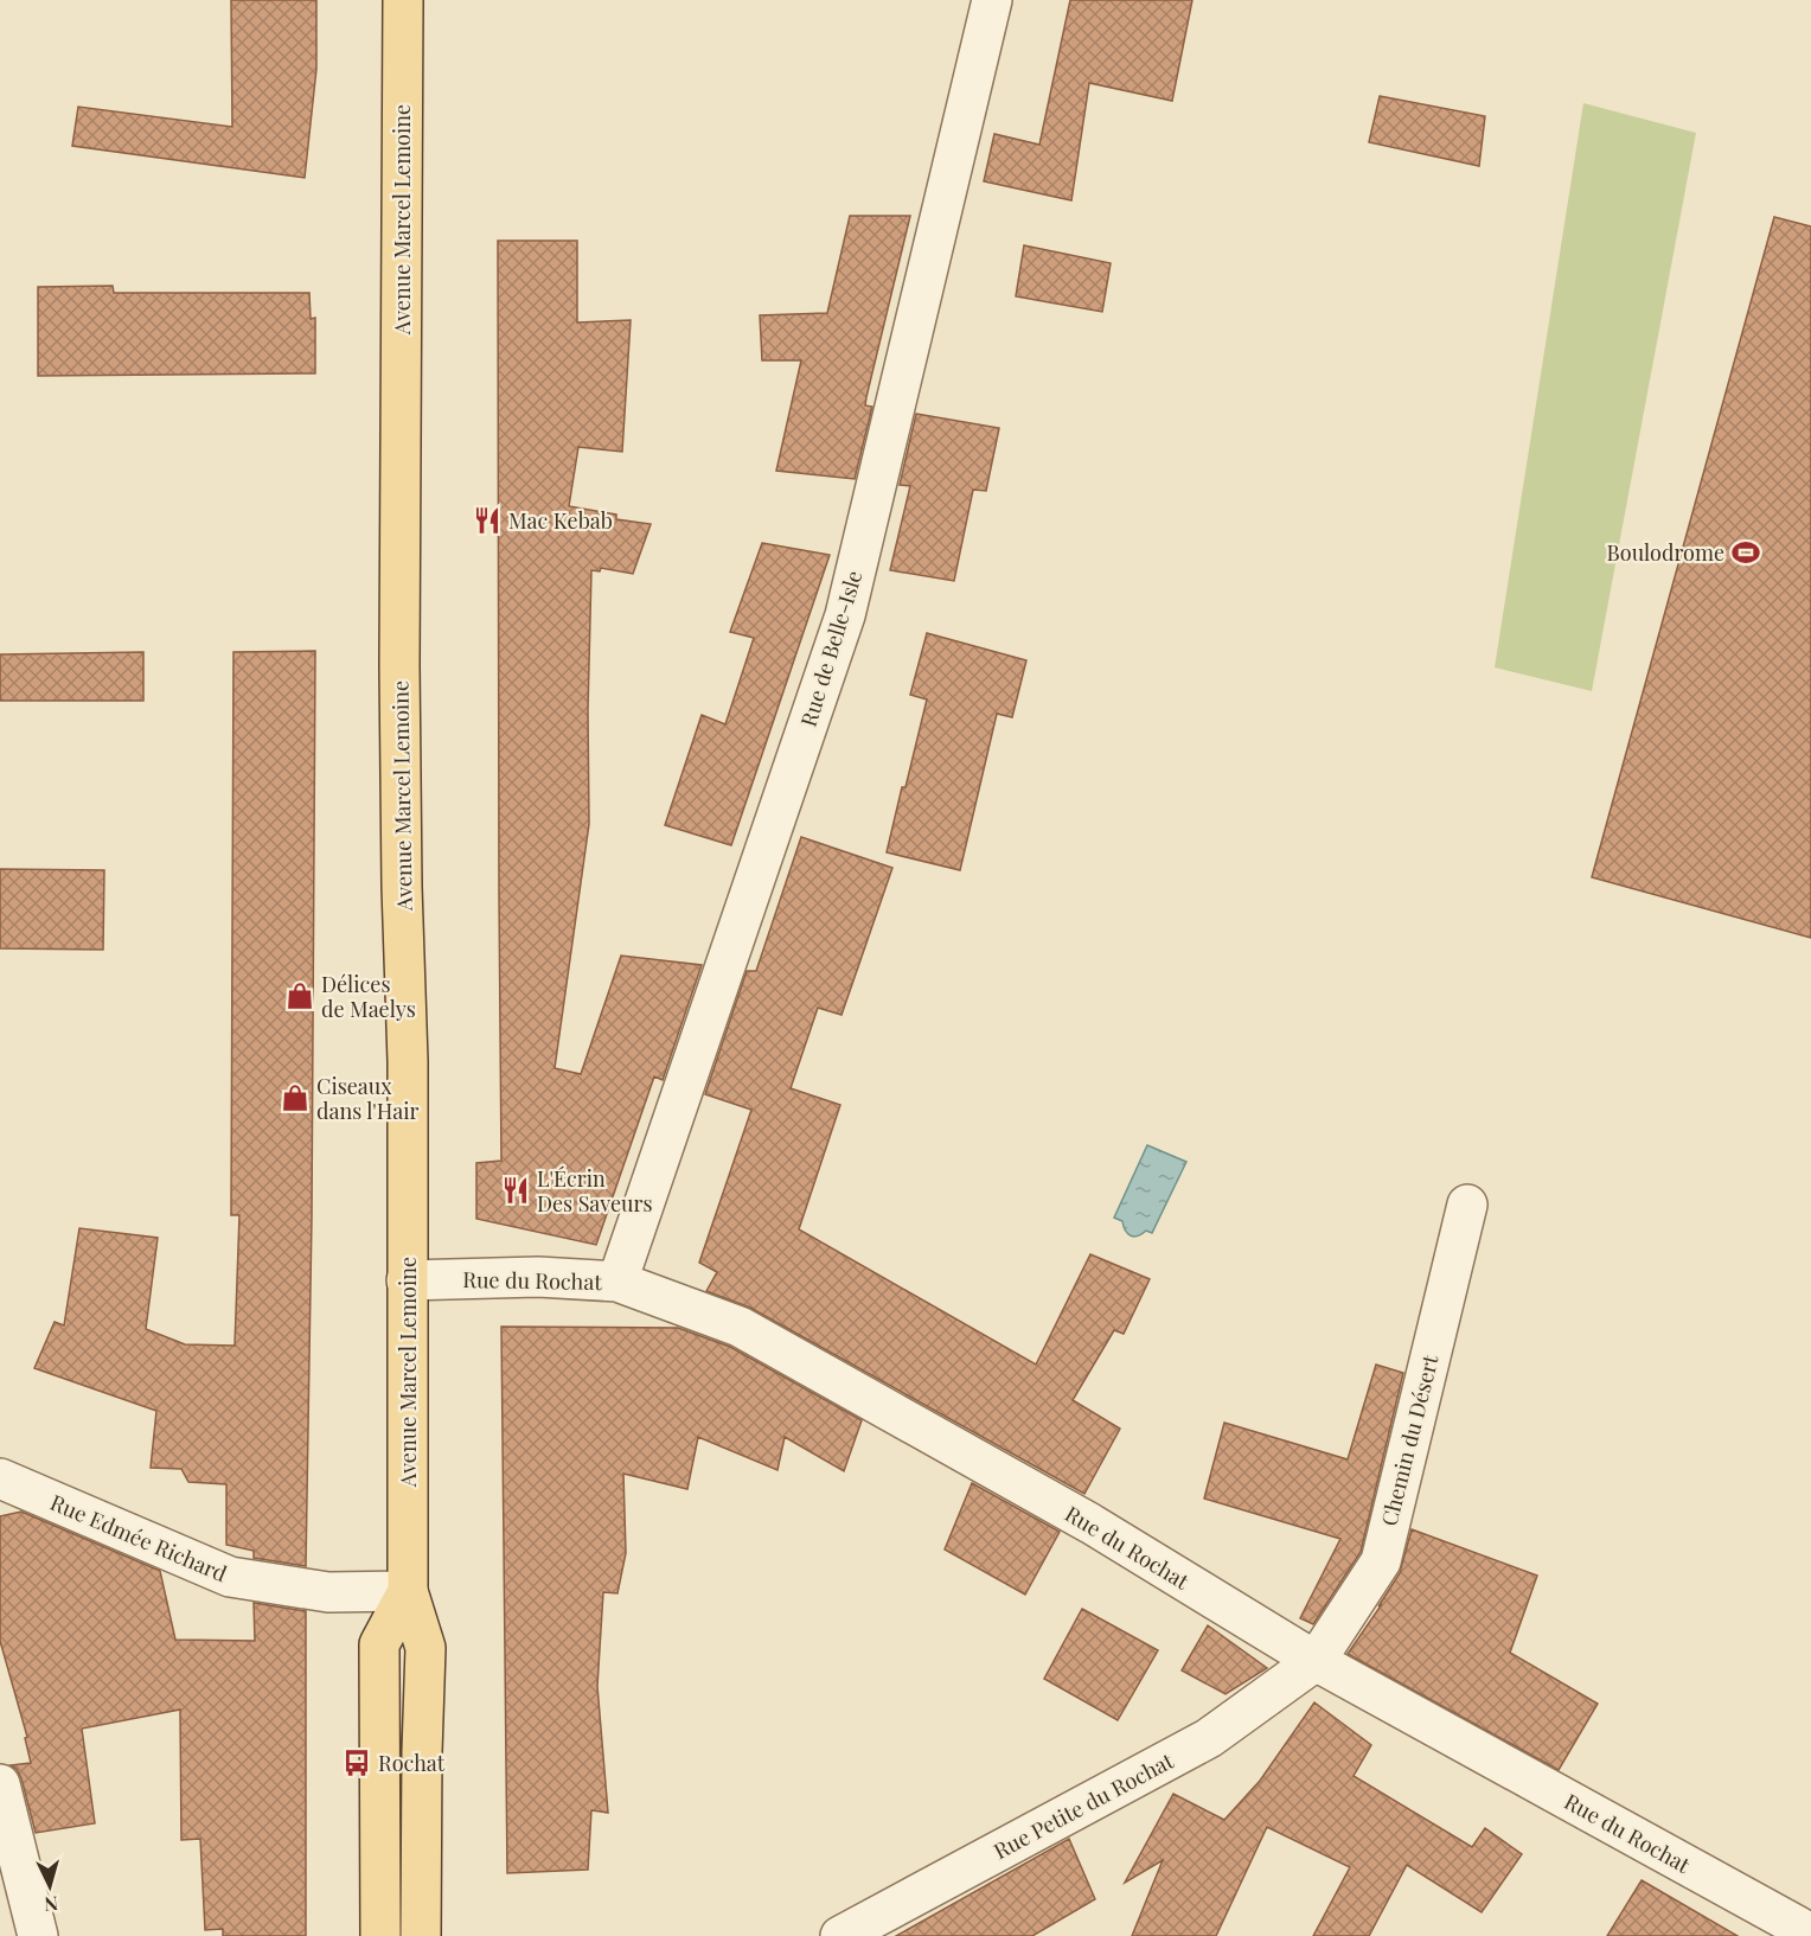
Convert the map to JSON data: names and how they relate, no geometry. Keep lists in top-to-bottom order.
{
  "streets": {
    "main road": ["Avenue Marcel Lemoine"],
    "street": [
      "Rue de Belle-Isle",
      "Rue du Rochat",
      "Chemin du Désert",
      "Rue Edmée Richard",
      "Rue Petite du Rochat"
    ]
  },
  "crossings": [
    ["Avenue Marcel Lemoine", "Rue du Rochat"],
    ["Avenue Marcel Lemoine", "Rue Edmée Richard"],
    ["Rue de Belle-Isle", "Rue du Rochat"],
    ["Rue du Rochat", "Chemin du Désert"],
    ["Rue du Rochat", "Rue Petite du Rochat"],
    ["Chemin du Désert", "Rue Petite du Rochat"]
  ],
  "places": {
    "restaurant": ["Mac Kebab", "L'Écrin Des Saveurs"],
    "sports": ["Boulodrome"],
    "shop": ["Délices de Maelys", "Ciseaux dans l'Hair"],
    "bus stop": ["Rochat"]
  },
  "north": "bottom"
}
